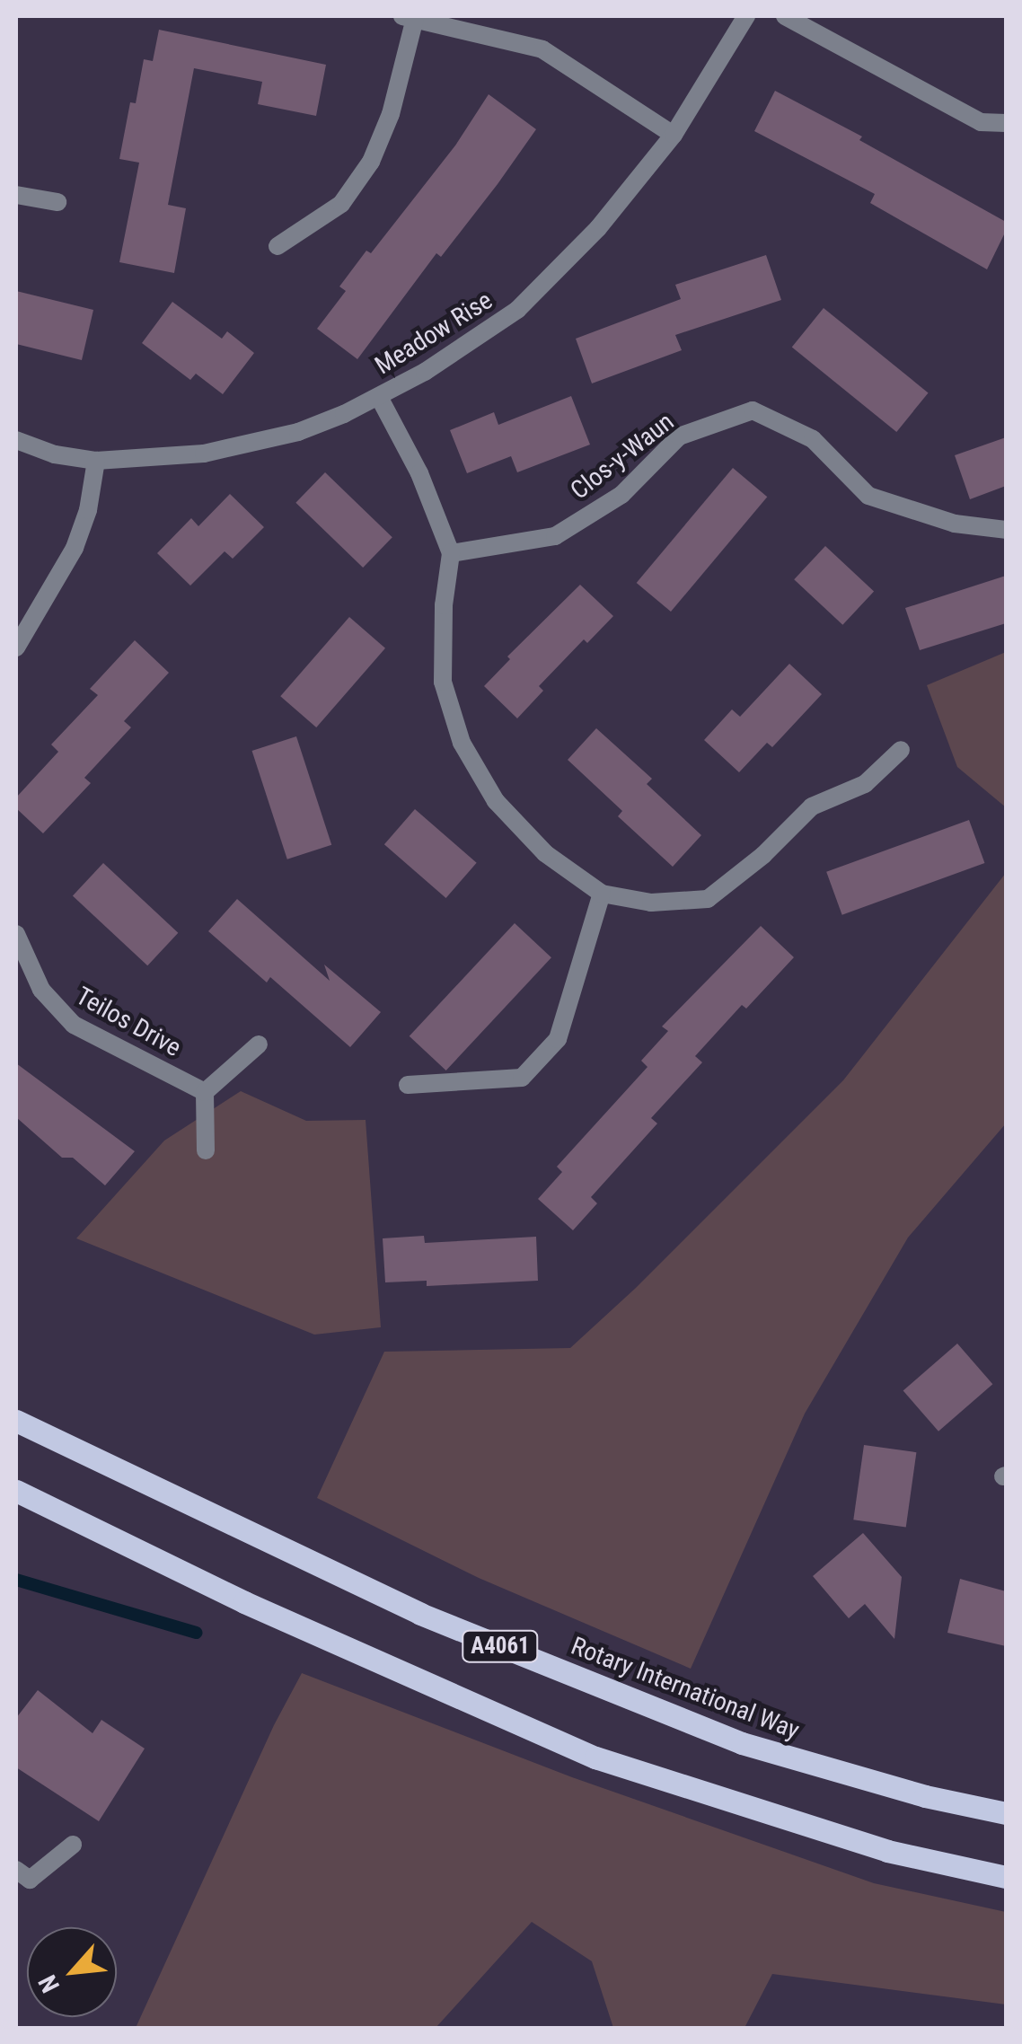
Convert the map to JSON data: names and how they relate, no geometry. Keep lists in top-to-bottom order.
{
  "streets": {
    "main road": ["A4061", "Rotary International Way"],
    "street": ["Meadow Rise", "Clos-y-Waun", "Teilos Drive"]
  },
  "north": "bottom left"
}
